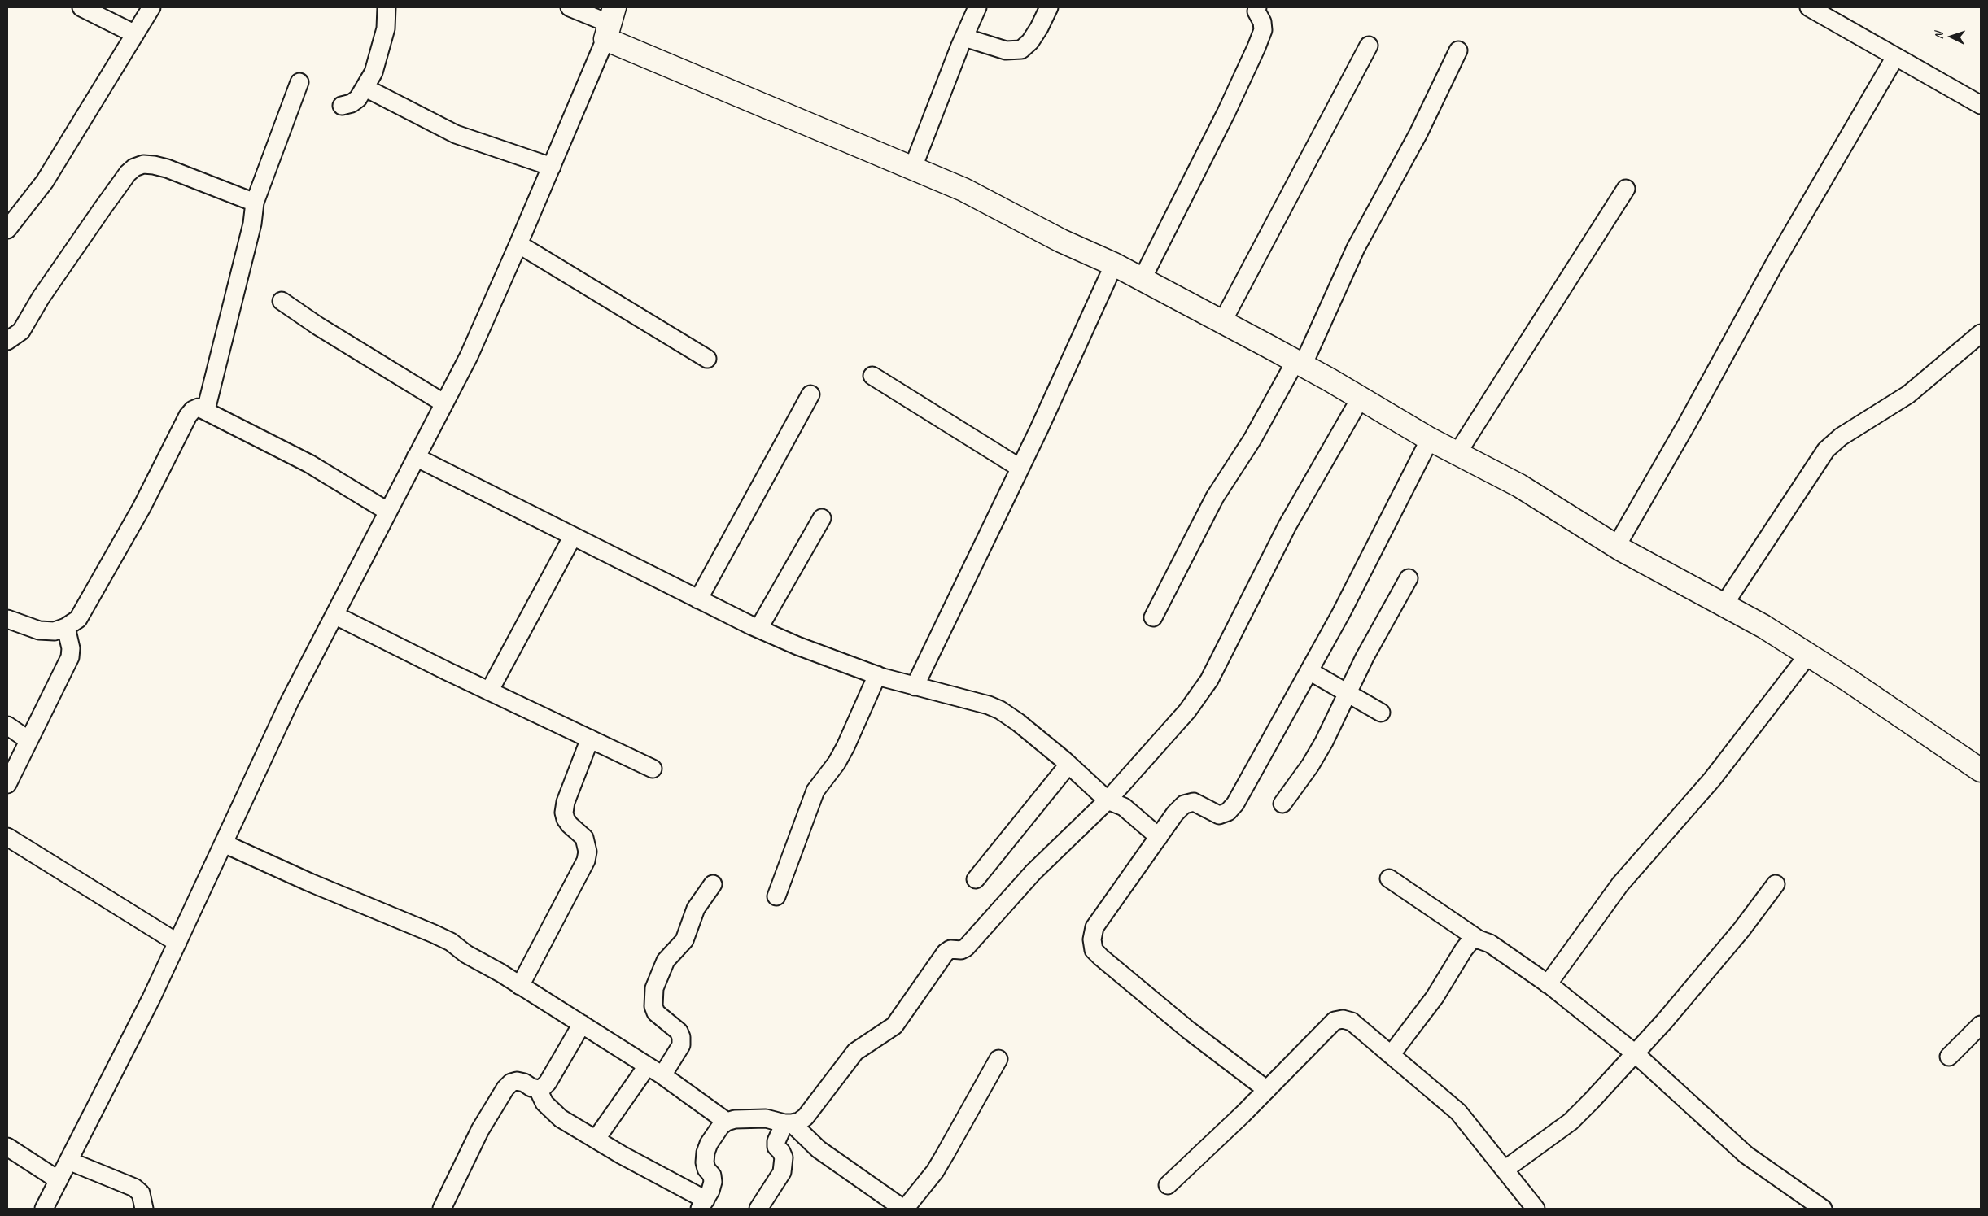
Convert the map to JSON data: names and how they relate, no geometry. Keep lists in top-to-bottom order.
{
  "north": "left"
}
